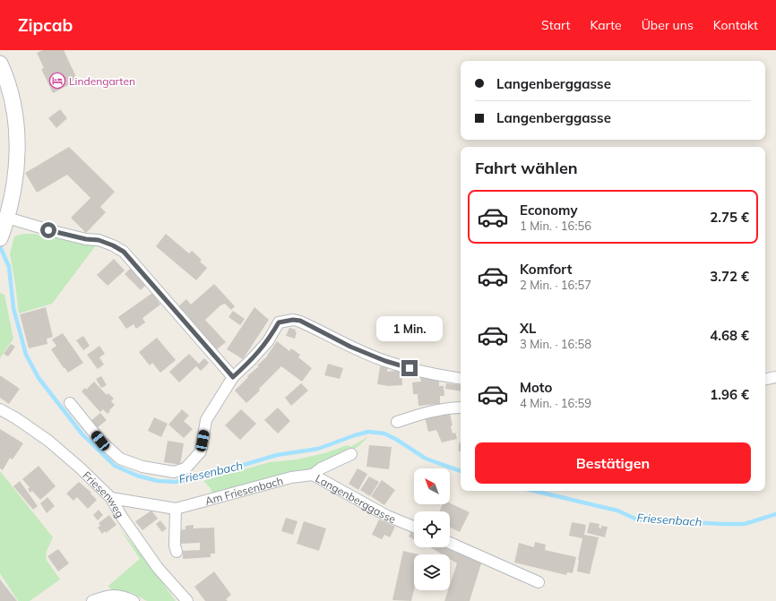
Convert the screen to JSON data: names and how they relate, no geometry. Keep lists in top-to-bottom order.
{
  "streets": {
    "street": ["Am Friesenbach", "Friesenweg", "Langenberggasse"]
  },
  "crossings": [
    ["Am Friesenbach", "Friesenweg"],
    ["Am Friesenbach", "Langenberggasse"]
  ],
  "water": ["Friesenbach"],
  "places": {
    "hotel": ["Lindengarten"]
  },
  "north": "top left",
  "page": {
    "header": "Zipcab",
    "nav": [
      "Start",
      "Karte",
      "Über uns",
      "Kontakt"
    ],
    "banner": ["Langenberggasse", "Langenberggasse"],
    "heading": "Fahrt wählen",
    "list": [
      {
        "name": "Economy",
        "note": "1 Min. · 16:56",
        "value": "2.75 €"
      },
      {
        "name": "Komfort",
        "note": "2 Min. · 16:57",
        "value": "3.72 €"
      },
      {
        "name": "XL",
        "note": "3 Min. · 16:58",
        "value": "4.68 €"
      },
      {
        "name": "Moto",
        "note": "4 Min. · 16:59",
        "value": "1.96 €"
      }
    ],
    "bubble": "1 Min.",
    "buttons": "Bestätigen"
  }
}
